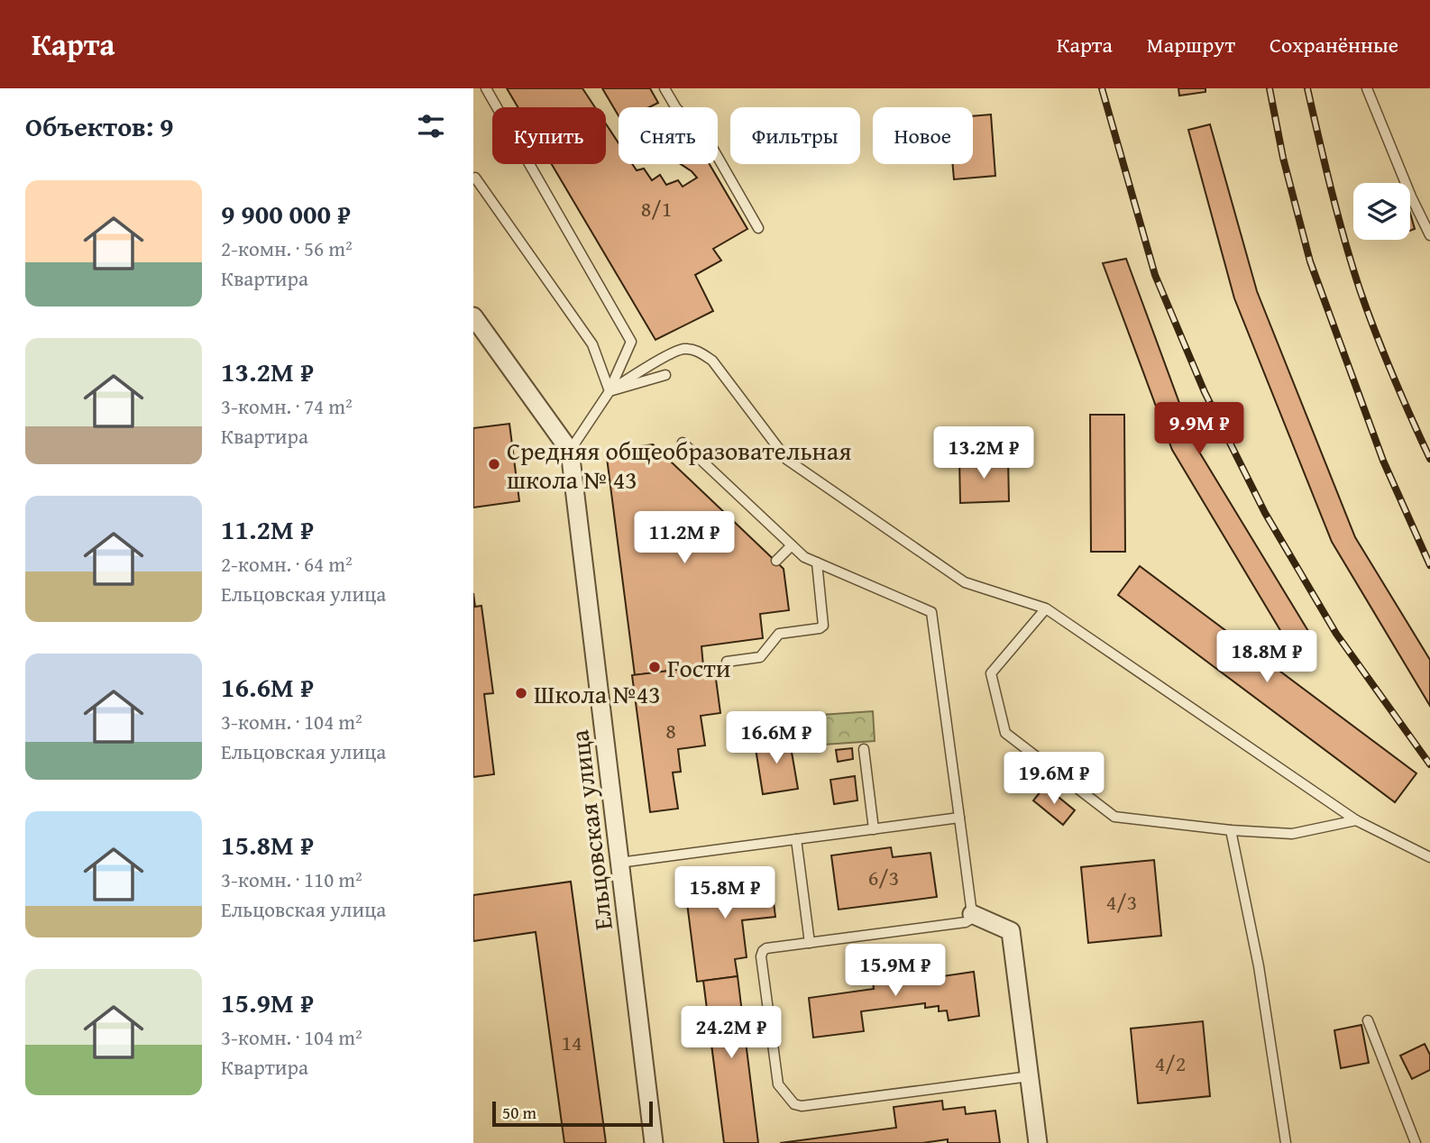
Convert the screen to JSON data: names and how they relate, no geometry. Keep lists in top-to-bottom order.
{
  "streets": {
    "street": ["Ельцовская улица"]
  },
  "places": ["Средняя общеобразовательная школа № 43", "Гости", "Школа №43"],
  "house_numbers": [
    "8/1",
    "8",
    "6/3",
    "4/3",
    "14",
    "4/2"
  ],
  "scale_bar": "50 m",
  "page": {
    "header": "Карта",
    "nav": ["Карта", "Маршрут", "Сохранённые"],
    "heading": "Объектов: 9",
    "chip": [
      "Купить",
      "Снять",
      "Фильтры",
      "Новое"
    ],
    "list": [
      {
        "name": "9 900 000 ₽",
        "note": "2-комн. · 56 m² · Квартира"
      },
      {
        "name": "13.2M ₽",
        "note": "3-комн. · 74 m² · Квартира"
      },
      {
        "name": "11.2M ₽",
        "note": "2-комн. · 64 m² · Ельцовская улица"
      },
      {
        "name": "16.6M ₽",
        "note": "3-комн. · 104 m² · Ельцовская улица"
      },
      {
        "name": "15.8M ₽",
        "note": "3-комн. · 110 m² · Ельцовская улица"
      },
      {
        "name": "15.9M ₽",
        "note": "3-комн. · 104 m² · Квартира"
      }
    ],
    "price": [
      "9.9M ₽",
      "13.2M ₽",
      "11.2M ₽",
      "18.8M ₽",
      "16.6M ₽",
      "19.6M ₽",
      "15.8M ₽",
      "15.9M ₽",
      "24.2M ₽"
    ],
    "scale": "50 m"
  }
}
